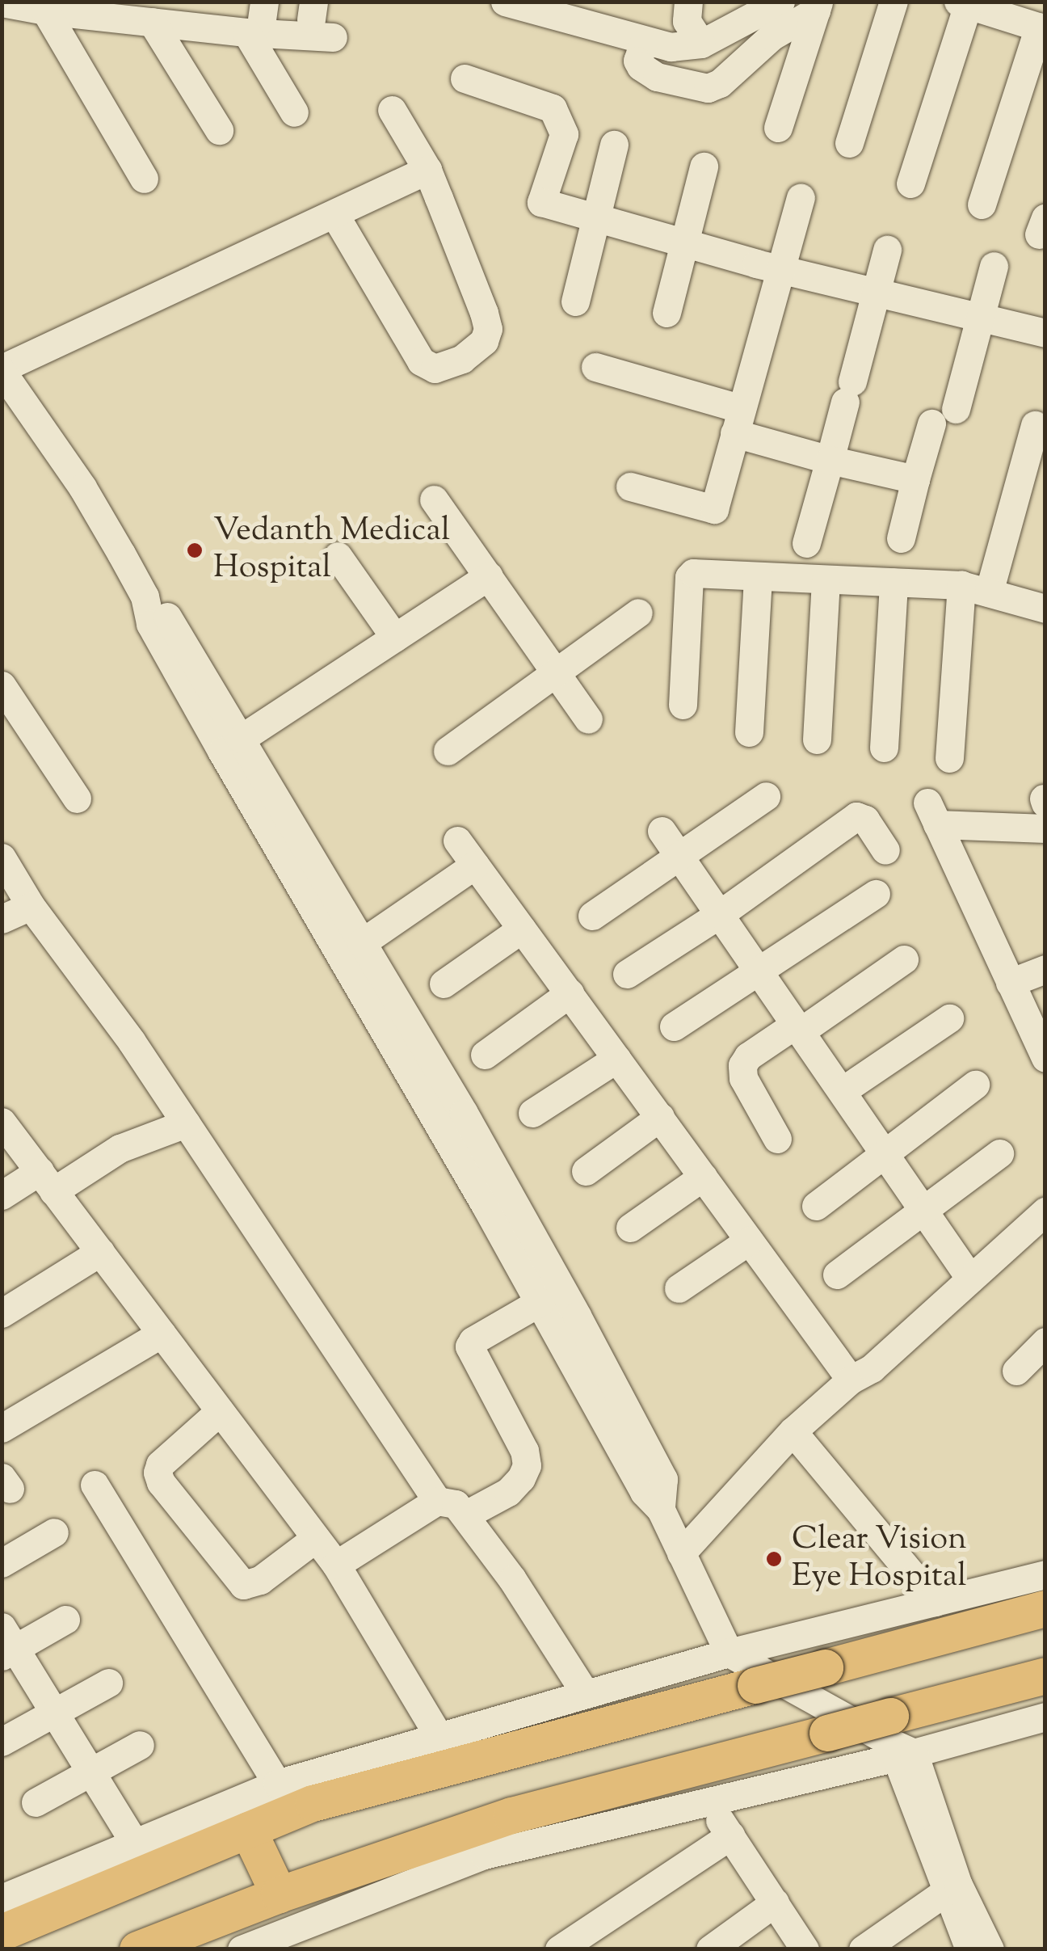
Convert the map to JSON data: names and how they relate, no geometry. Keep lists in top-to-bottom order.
{
  "places": ["Vedanth Medical Hospital", "Clear Vision Eye Hospital"]
}
